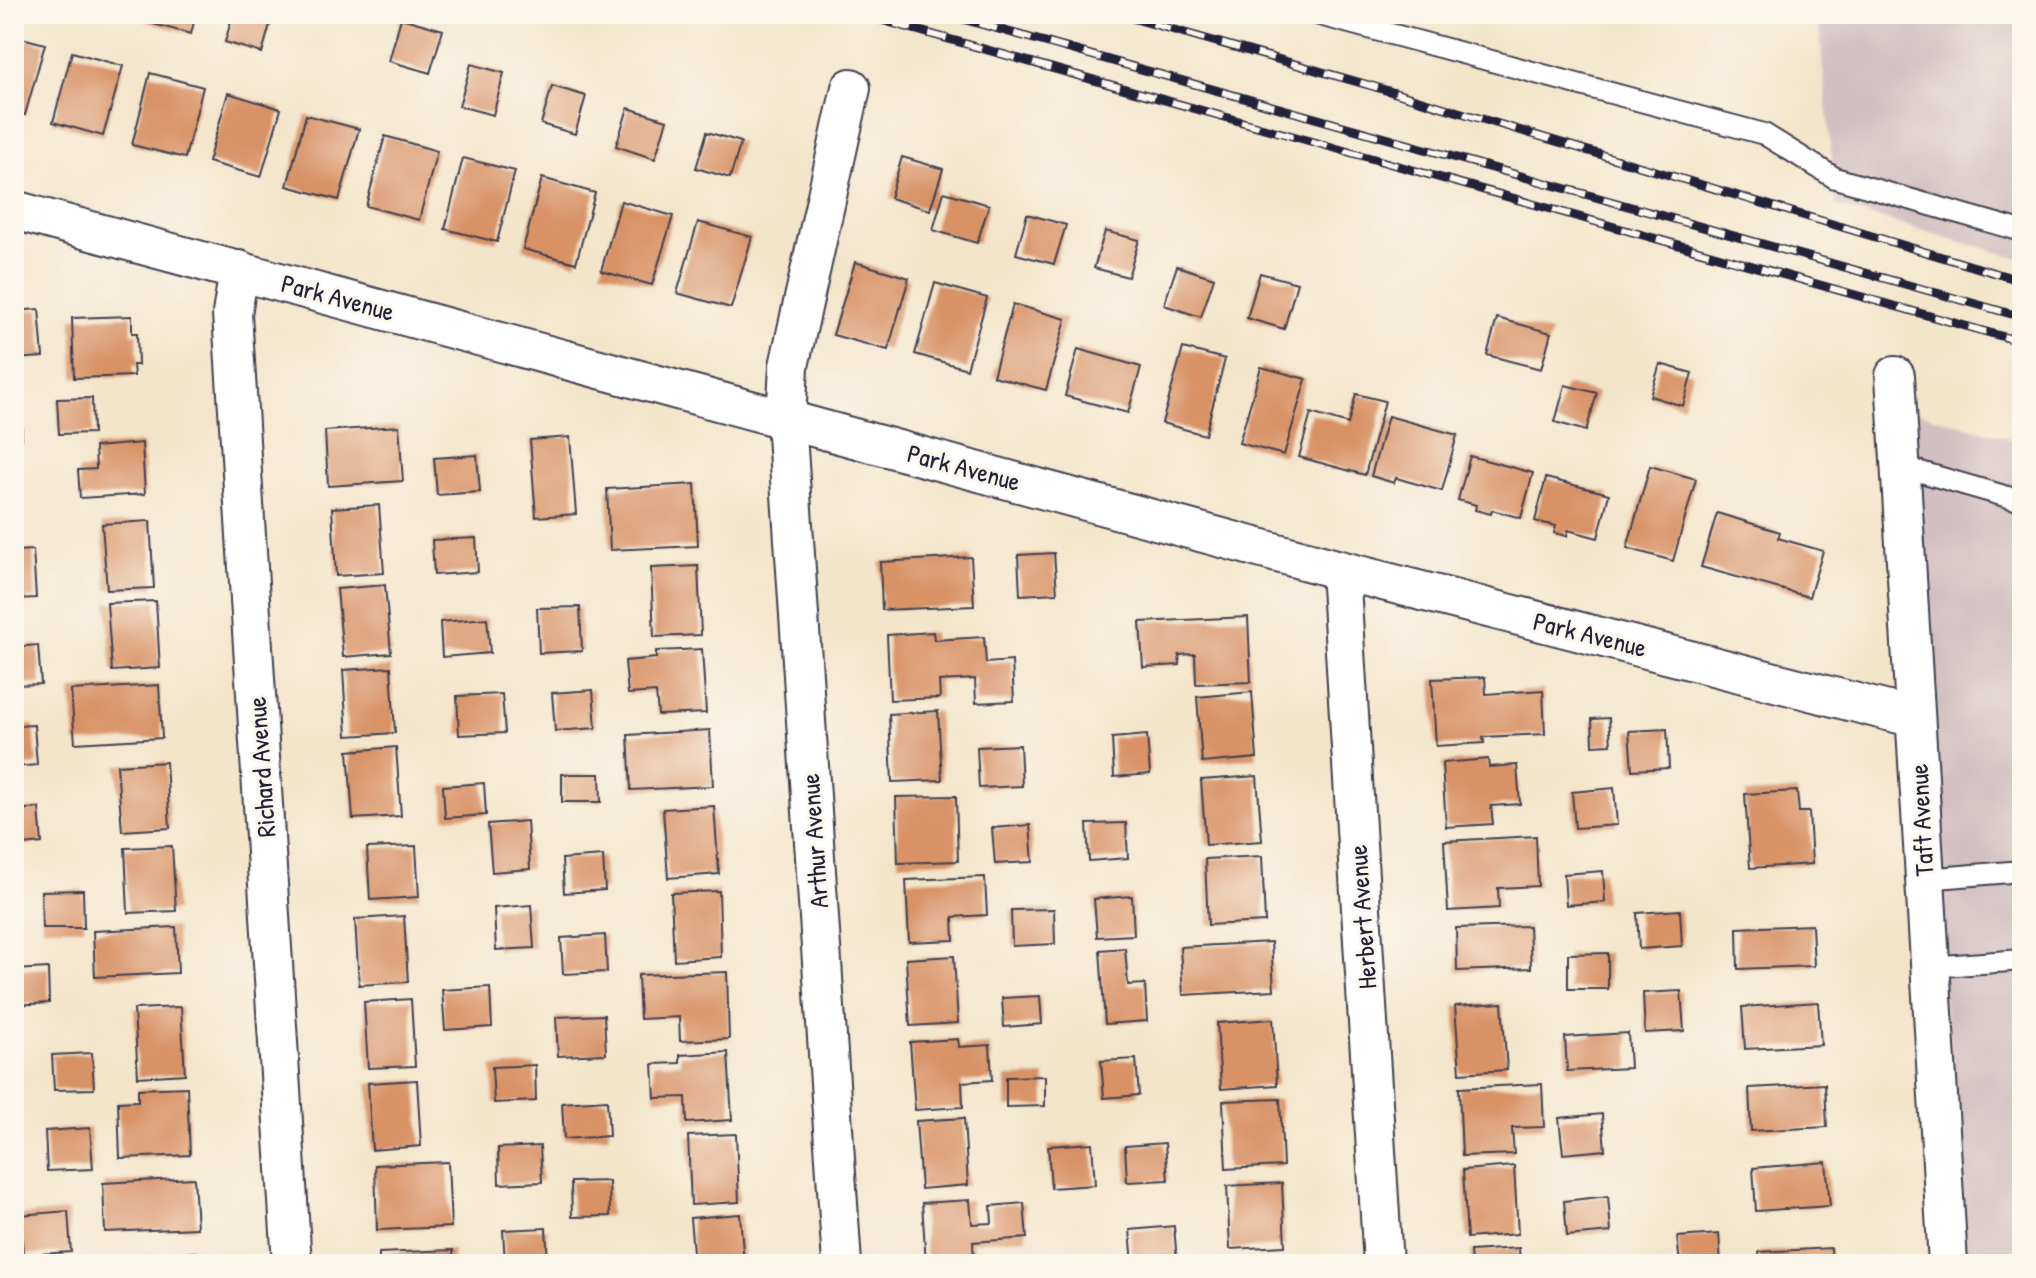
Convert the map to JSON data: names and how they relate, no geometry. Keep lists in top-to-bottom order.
{
  "streets": {
    "street": [
      "Park Avenue",
      "Richard Avenue",
      "Taft Avenue",
      "Arthur Avenue",
      "Herbert Avenue"
    ]
  },
  "crossings": [
    ["Park Avenue", "Richard Avenue"],
    ["Park Avenue", "Taft Avenue"],
    ["Park Avenue", "Arthur Avenue"],
    ["Park Avenue", "Herbert Avenue"]
  ]
}
